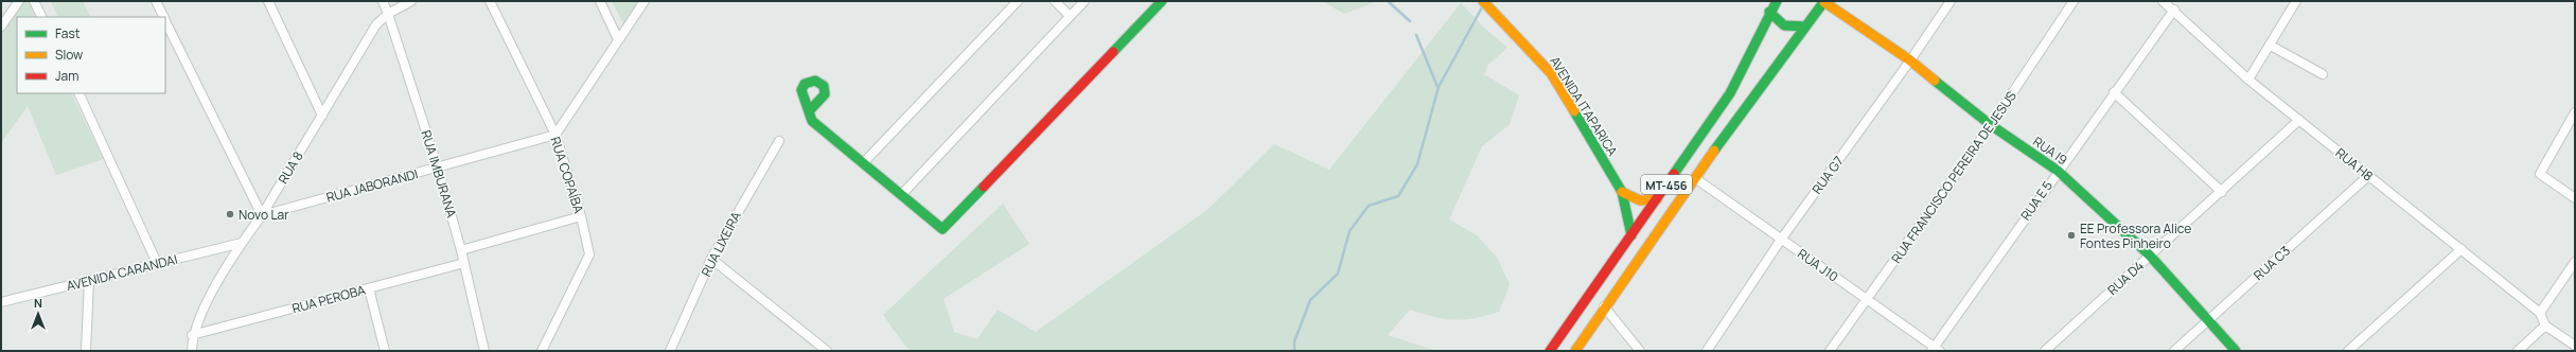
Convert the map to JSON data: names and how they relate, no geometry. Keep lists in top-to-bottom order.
{
  "streets": {
    "street": [
      "AVENIDA ITAPARICA",
      "RUA I9",
      "RUA H8",
      "RUA 8",
      "RUA IMBURANA",
      "RUA COPAÍBA",
      "RUA G7",
      "RUA FRANCISCO PEREIRA DE JESUS",
      "MT-456",
      "RUA JABORANDI",
      "RUA E 5",
      "RUA LIXEIRA",
      "RUA C3",
      "RUA J10",
      "AVENIDA CARANDAI",
      "RUA D4",
      "RUA PEROBA"
    ]
  },
  "crossings": [
    ["AVENIDA ITAPARICA", "MT-456"],
    ["RUA I9", "RUA G7"],
    ["RUA I9", "RUA FRANCISCO PEREIRA DE JESUS"],
    ["RUA I9", "MT-456"],
    ["RUA I9", "RUA E 5"],
    ["RUA I9", "RUA C3"],
    ["RUA I9", "RUA D4"],
    ["RUA H8", "RUA E 5"],
    ["RUA H8", "RUA C3"],
    ["RUA H8", "RUA D4"],
    ["RUA 8", "RUA IMBURANA"],
    ["RUA 8", "RUA JABORANDI"],
    ["RUA 8", "AVENIDA CARANDAI"],
    ["RUA 8", "RUA PEROBA"],
    ["RUA IMBURANA", "RUA JABORANDI"],
    ["RUA IMBURANA", "RUA PEROBA"],
    ["RUA COPAÍBA", "RUA JABORANDI"],
    ["RUA G7", "RUA J10"],
    ["RUA FRANCISCO PEREIRA DE JESUS", "RUA J10"],
    ["MT-456", "RUA J10"],
    ["RUA E 5", "RUA J10"]
  ],
  "places": ["Novo Lar", "EE Professora Alice Fontes Pinheiro"],
  "legend": ["Fast", "Slow", "Jam"],
  "north": "top"
}
